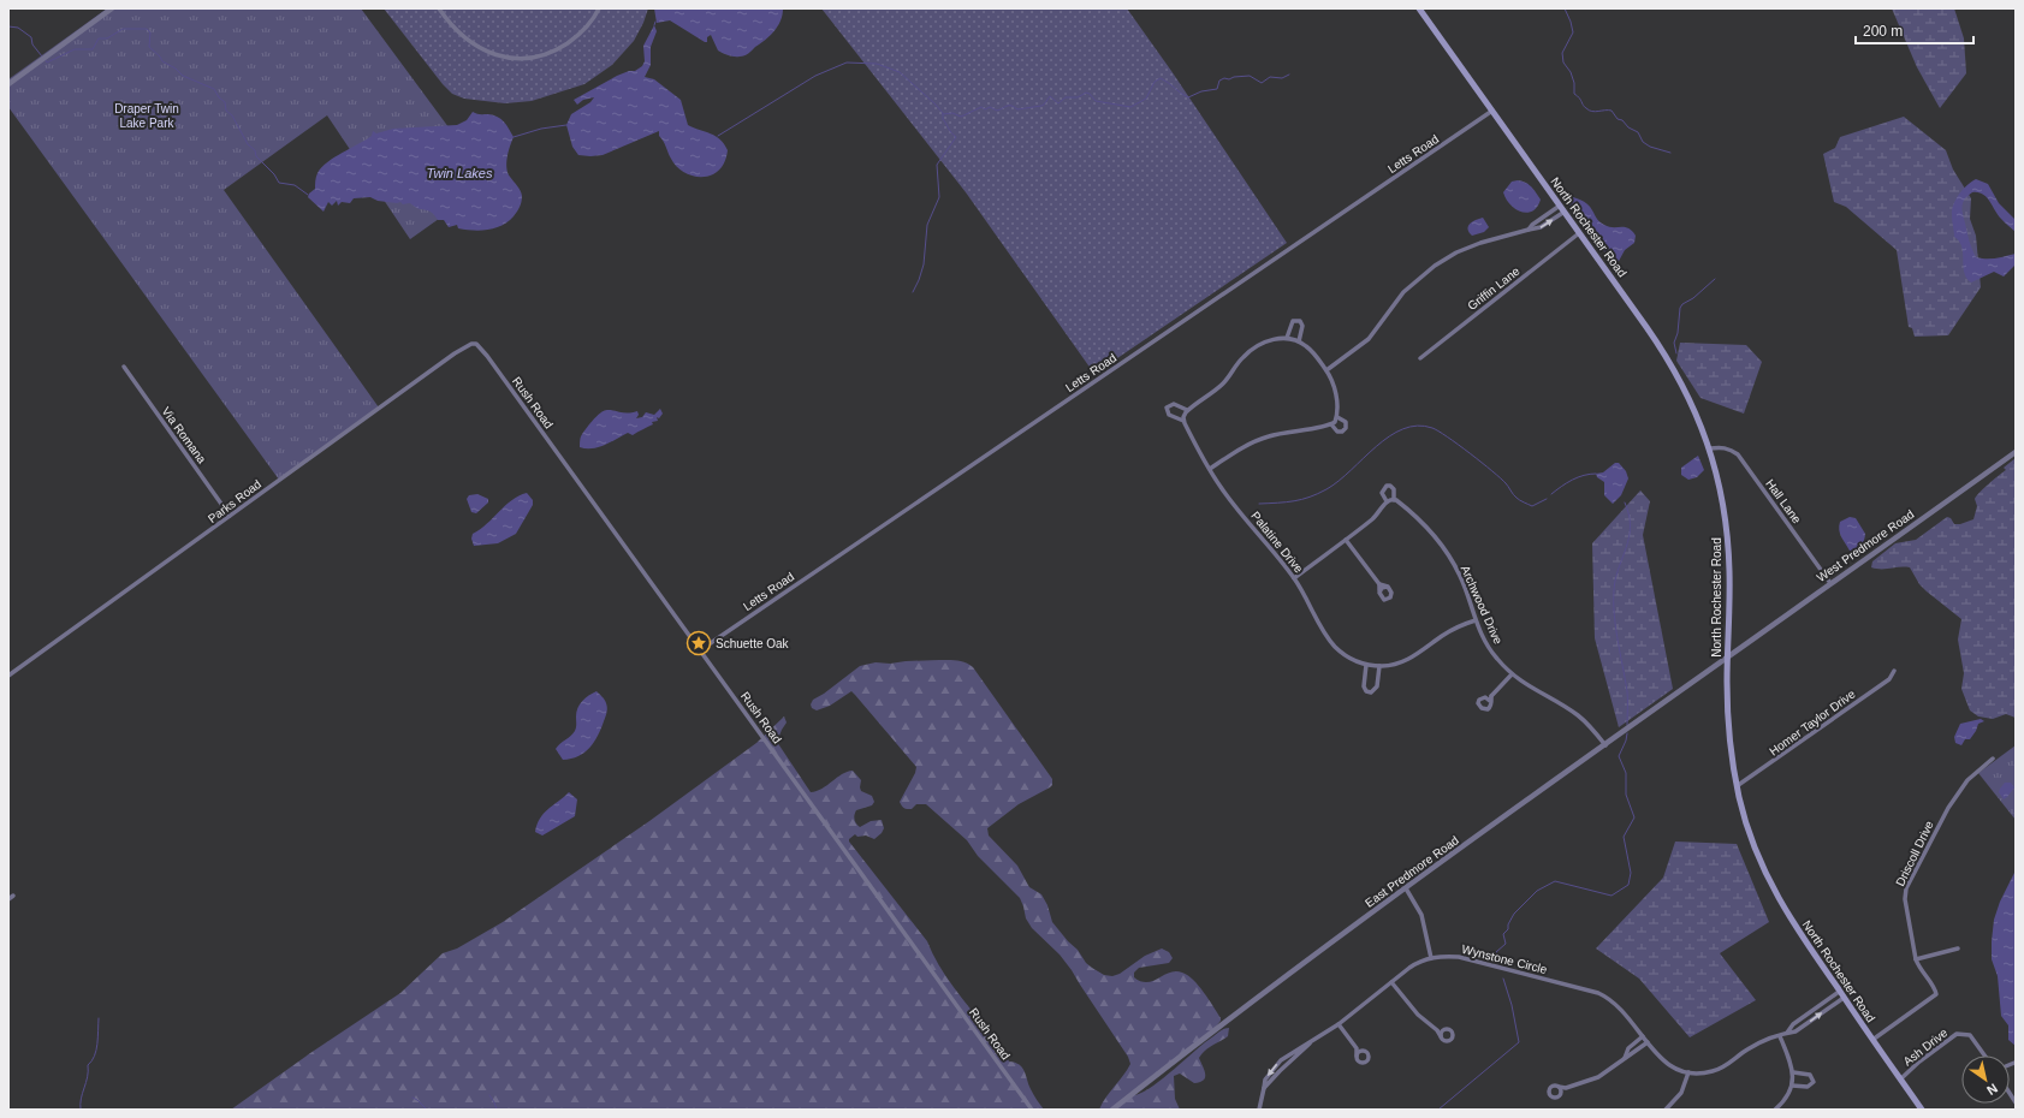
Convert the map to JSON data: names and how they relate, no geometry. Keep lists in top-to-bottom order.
{
  "streets": {
    "main road": ["North Rochester Road"],
    "street": [
      "Letts Road",
      "Griffin Lane",
      "Rush Road",
      "Via Romana",
      "Parks Road",
      "Hall Lane",
      "Palatine Drive",
      "West Predmore Road",
      "Archwood Drive",
      "Homer Taylor Drive",
      "Driscoll Drive",
      "East Predmore Road",
      "Wynstone Circle",
      "Ash Drive"
    ]
  },
  "crossings": [
    ["Letts Road", "North Rochester Road"],
    ["Letts Road", "Rush Road"],
    ["North Rochester Road", "Griffin Lane"],
    ["North Rochester Road", "Hall Lane"],
    ["North Rochester Road", "West Predmore Road"],
    ["North Rochester Road", "Homer Taylor Drive"],
    ["North Rochester Road", "Driscoll Drive"],
    ["North Rochester Road", "East Predmore Road"],
    ["North Rochester Road", "Wynstone Circle"],
    ["North Rochester Road", "Ash Drive"],
    ["Rush Road", "Parks Road"],
    ["Via Romana", "Parks Road"],
    ["Hall Lane", "West Predmore Road"],
    ["Palatine Drive", "Archwood Drive"],
    ["West Predmore Road", "East Predmore Road"],
    ["Archwood Drive", "East Predmore Road"]
  ],
  "water": ["Twin Lakes"],
  "parks": ["Draper Twin Lake Park"],
  "places": {
    "place": ["Schuette Oak"]
  },
  "scale_bar": "200 m",
  "north": "bottom right"
}
